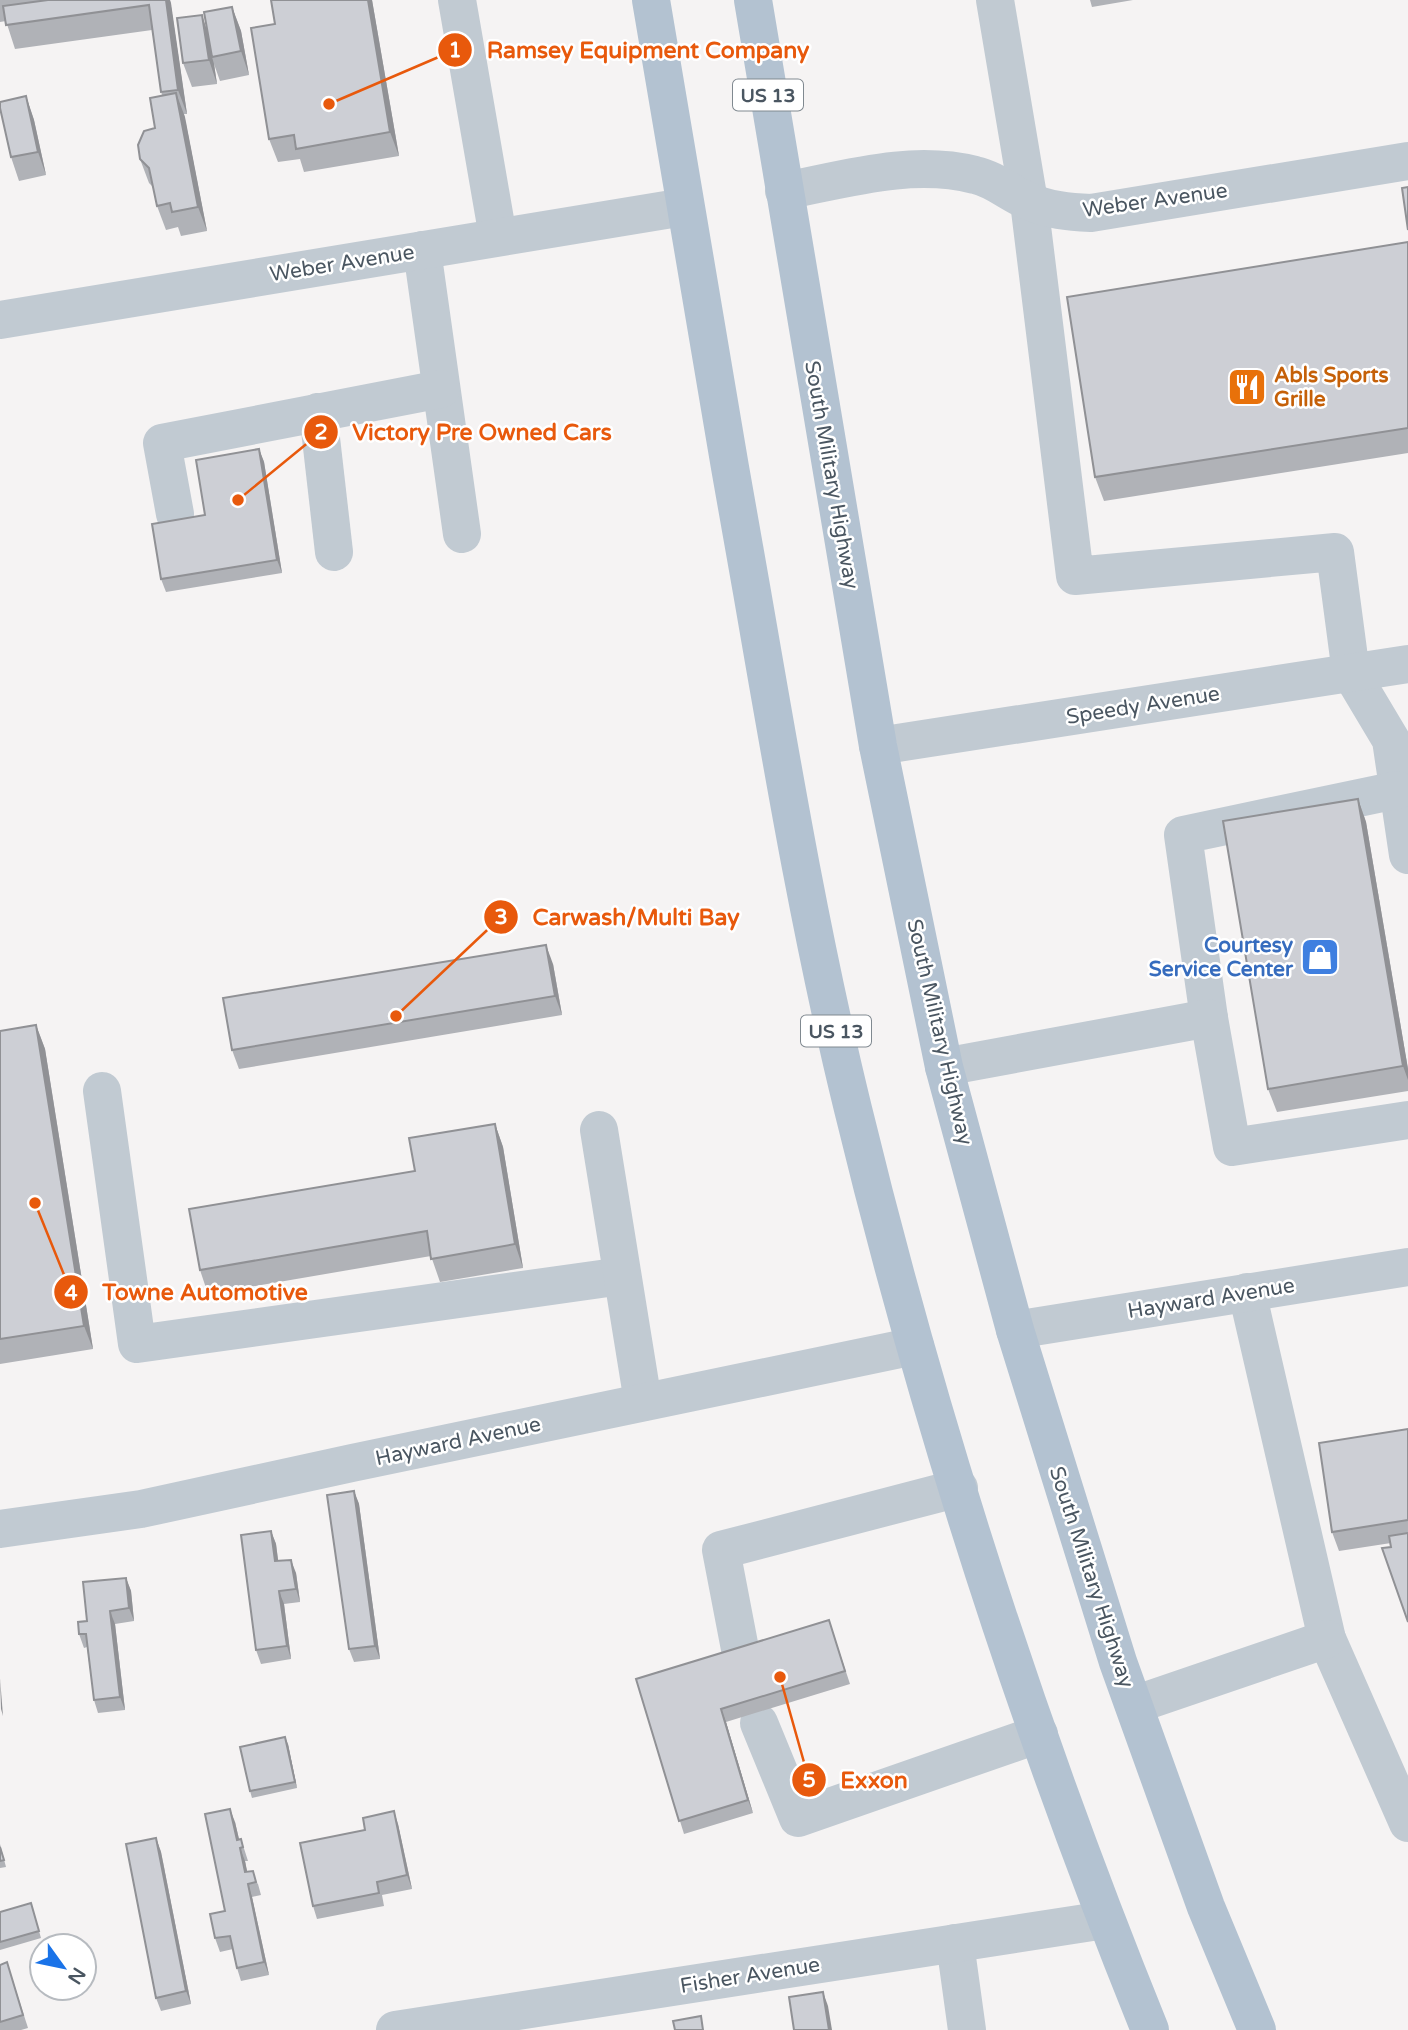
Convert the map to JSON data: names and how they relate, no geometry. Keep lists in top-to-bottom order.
{
  "streets": {
    "main road": ["US 13", "South Military Highway"],
    "street": [
      "Weber Avenue",
      "Speedy Avenue",
      "Hayward Avenue",
      "Fisher Avenue"
    ]
  },
  "crossings": [
    ["US 13", "Weber Avenue"],
    ["US 13", "Hayward Avenue"],
    ["US 13", "Fisher Avenue"],
    ["Weber Avenue", "South Military Highway"],
    ["South Military Highway", "Speedy Avenue"],
    ["South Military Highway", "Hayward Avenue"]
  ],
  "places": {
    "other": [
      "Ramsey Equipment Company",
      "Victory Pre Owned Cars",
      "Carwash/Multi Bay",
      "Towne Automotive",
      "Exxon"
    ],
    "restaurant": ["Abls Sports Grille"],
    "shop": ["Courtesy Service Center"]
  },
  "north": "bottom right"
}
